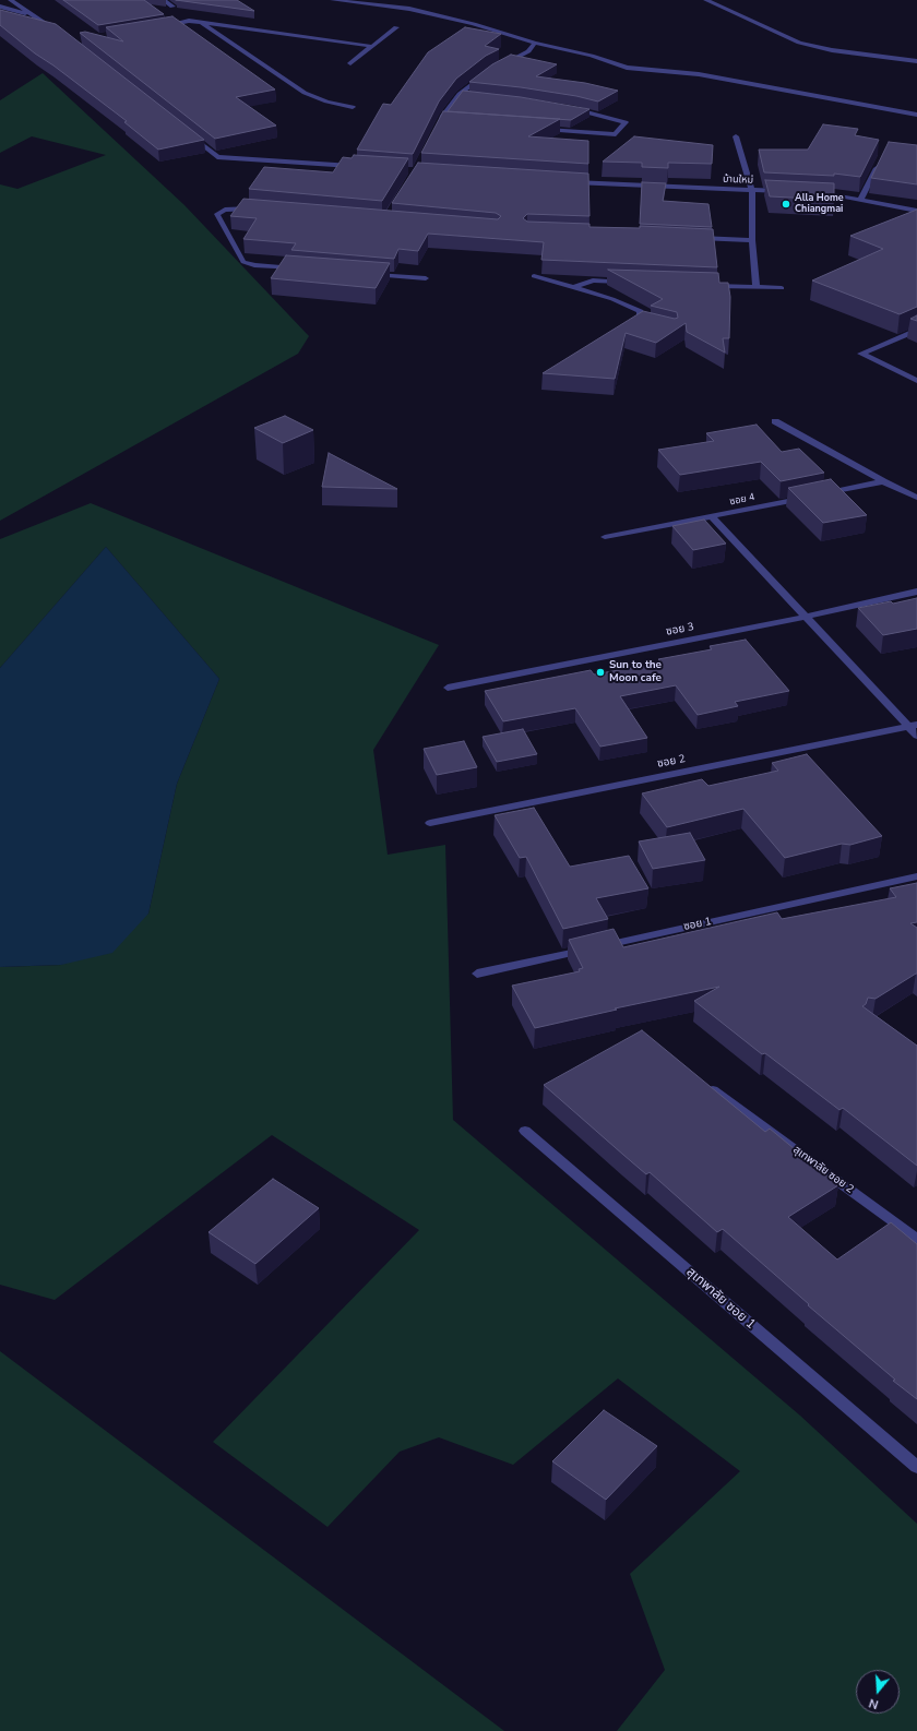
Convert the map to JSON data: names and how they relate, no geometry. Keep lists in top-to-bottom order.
{
  "streets": {
    "street": [
      "บ้านใหม่",
      "ซอย 4",
      "ซอย 3",
      "ซอย 2",
      "ซอย 1",
      "สุเทพาลัย ซอย 2",
      "สุเทพาลัย ซอย 1"
    ]
  },
  "places": ["Alla Home Chiangmai", "Sun to the Moon cafe"],
  "north": "bottom"
}
